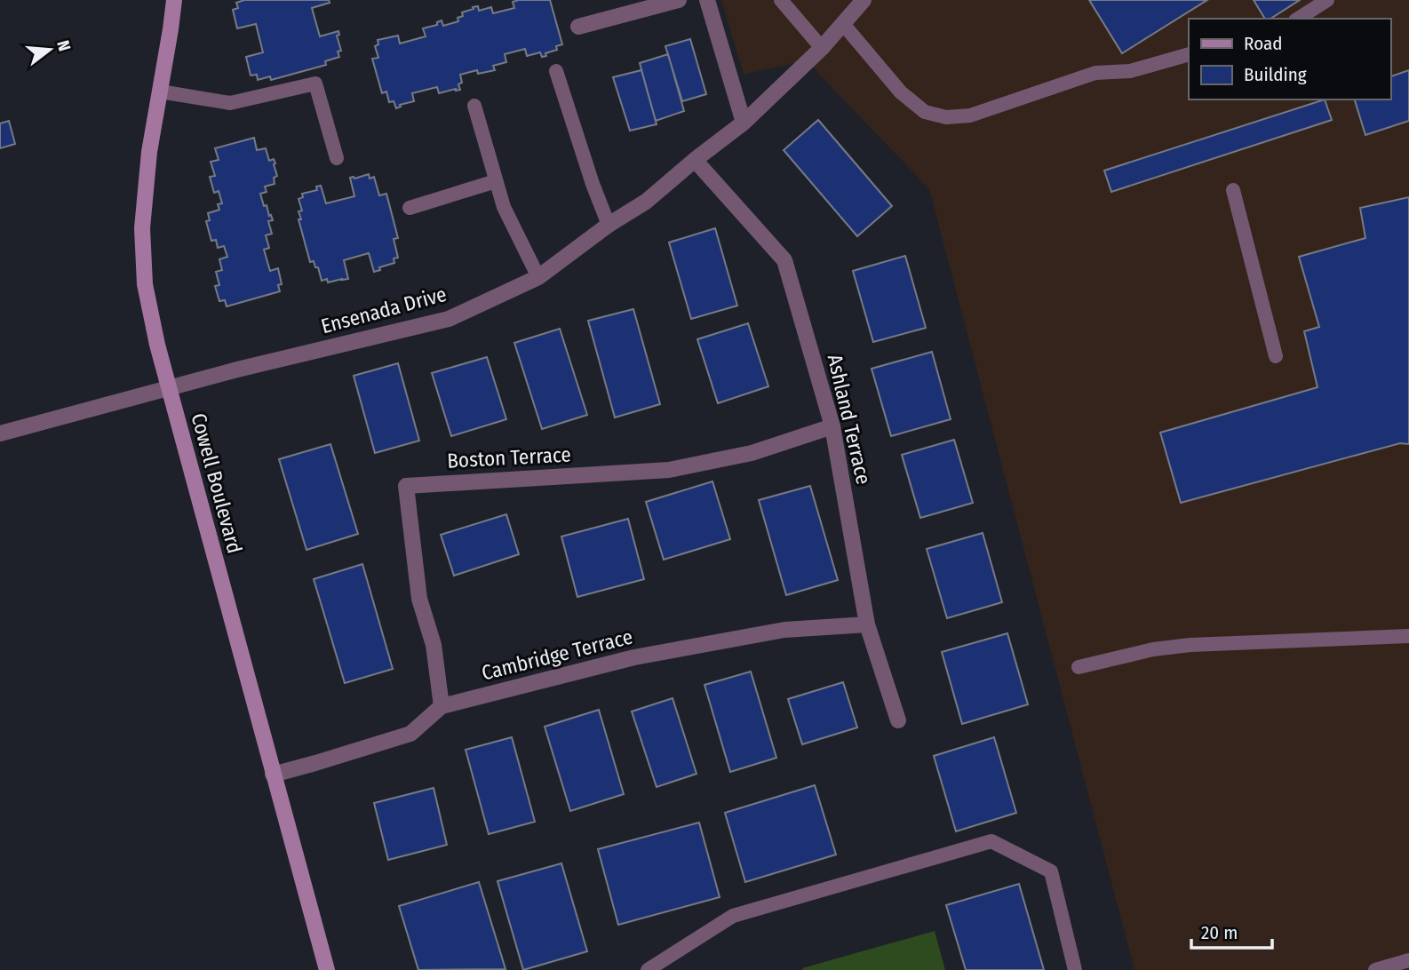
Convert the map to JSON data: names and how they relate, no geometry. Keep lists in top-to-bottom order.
{
  "streets": {
    "main road": ["Cowell Boulevard"],
    "street": [
      "Ensenada Drive",
      "Ashland Terrace",
      "Boston Terrace",
      "Cambridge Terrace"
    ]
  },
  "crossings": [
    ["Ensenada Drive", "Ashland Terrace"],
    ["Ensenada Drive", "Cowell Boulevard"],
    ["Ashland Terrace", "Boston Terrace"],
    ["Ashland Terrace", "Cambridge Terrace"],
    ["Boston Terrace", "Cambridge Terrace"],
    ["Cowell Boulevard", "Cambridge Terrace"]
  ],
  "legend": ["Road", "Building"],
  "scale_bar": "20 m",
  "north": "right"
}
